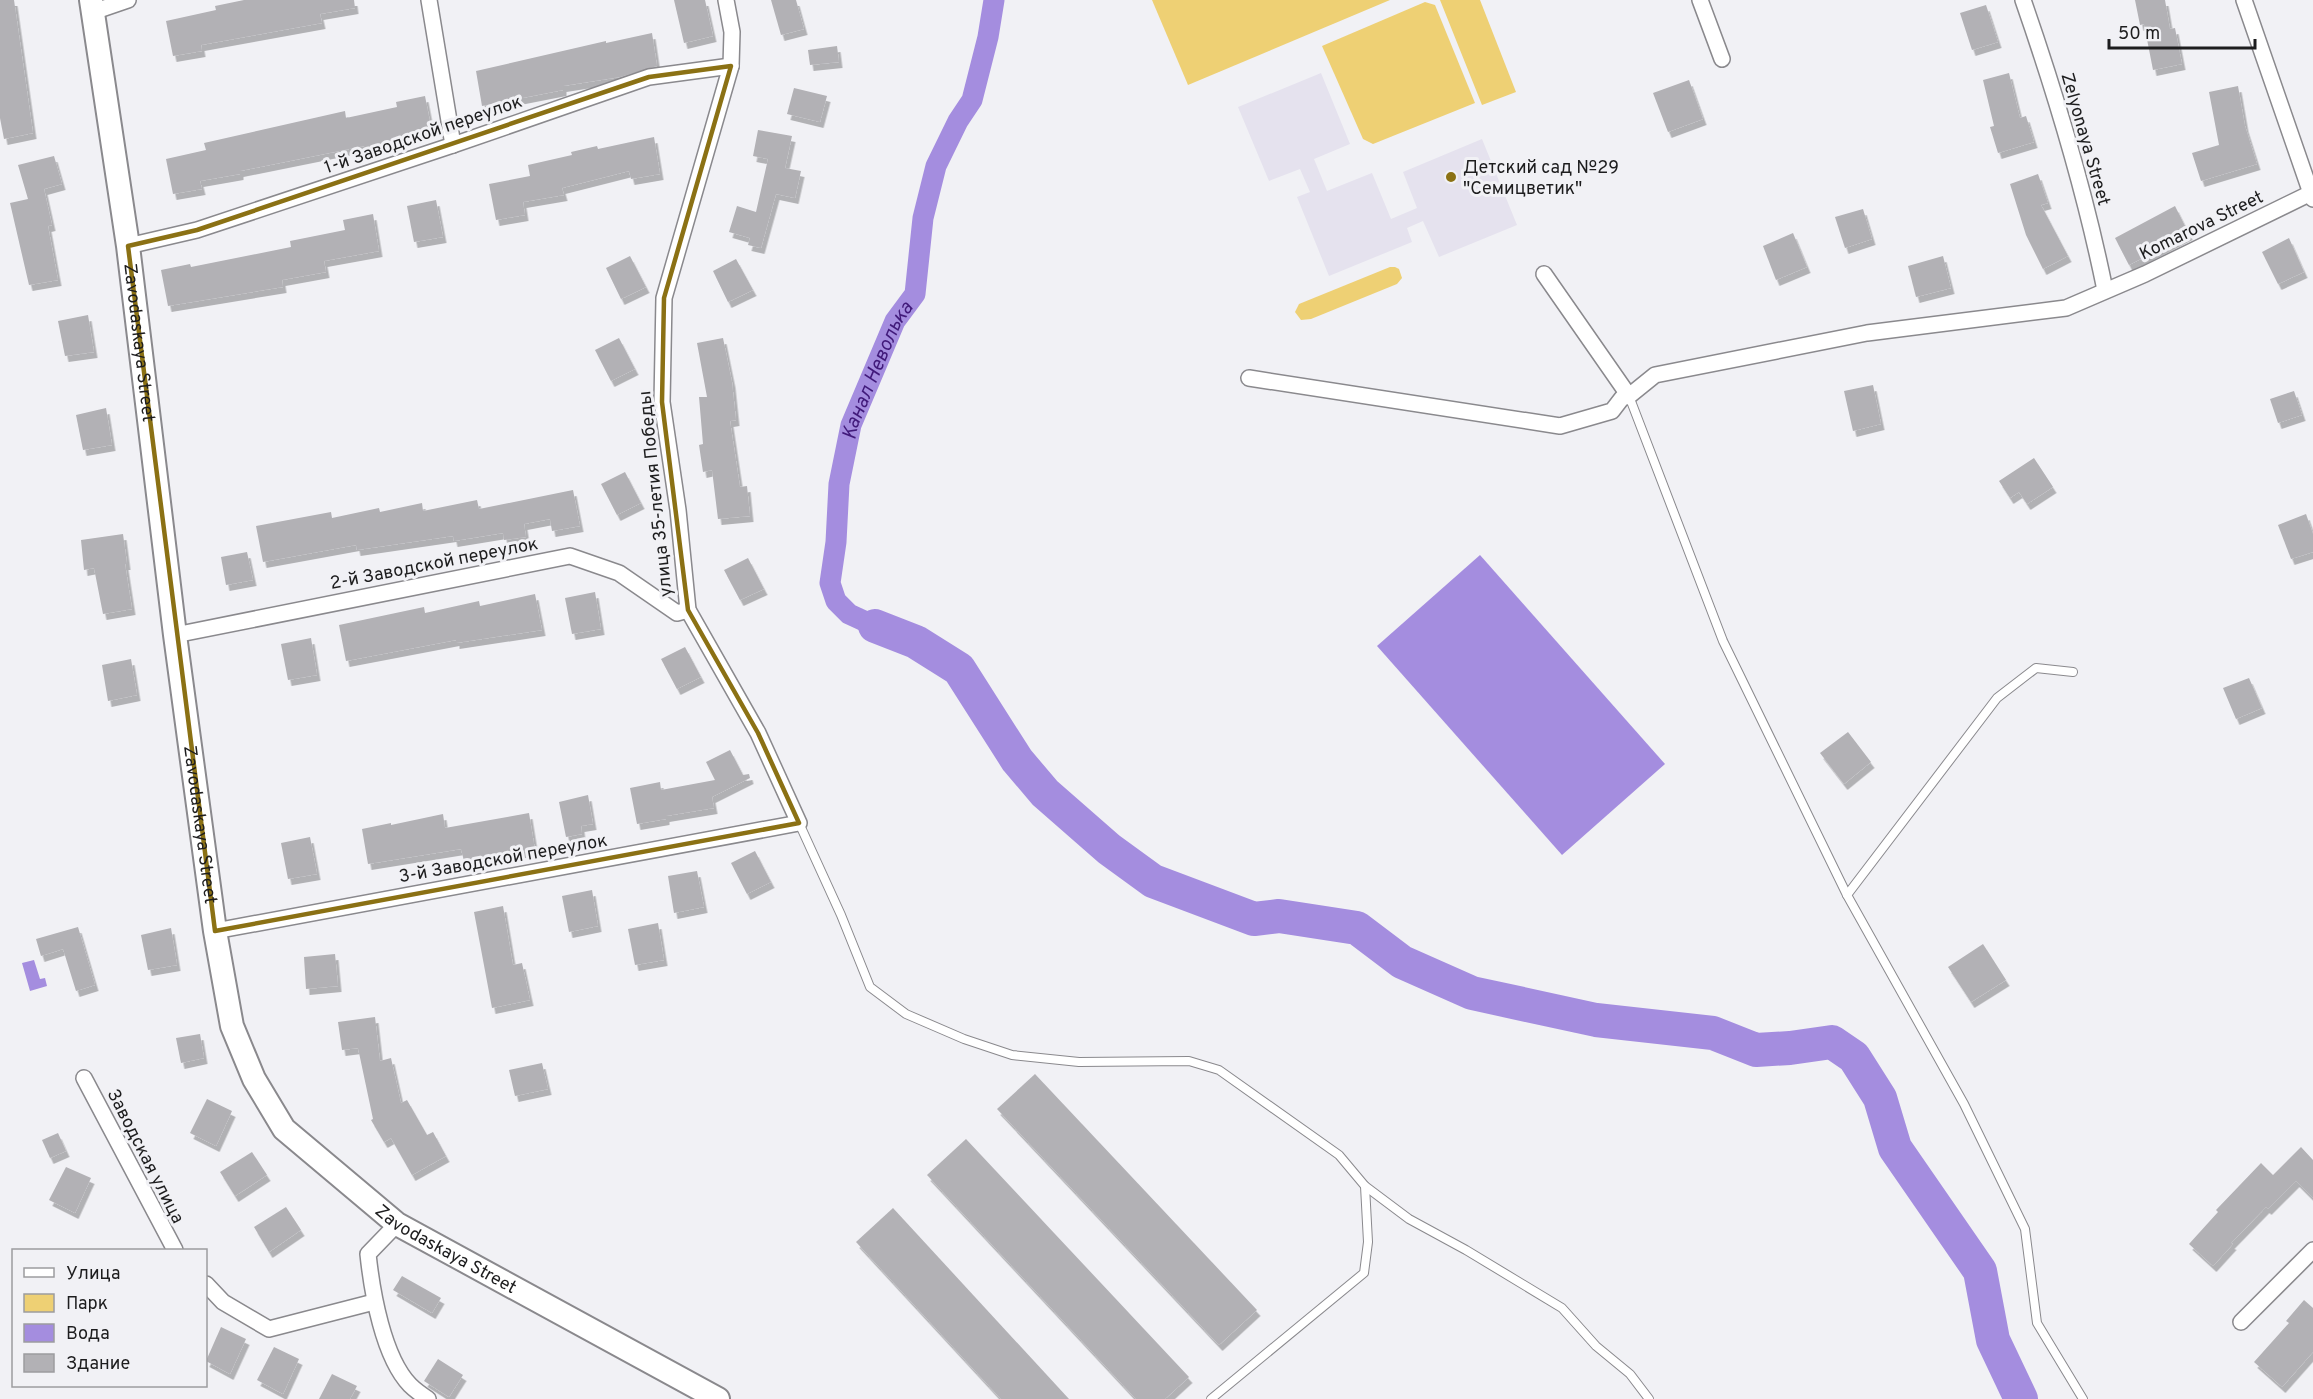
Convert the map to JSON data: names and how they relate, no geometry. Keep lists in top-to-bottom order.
{
  "streets": {
    "main road": ["Zavodaskaya Street"],
    "street": [
      "1-й Заводской переулок",
      "Zelyonaya Street",
      "Komarova Street",
      "улица 35-летия Победы",
      "2-й Заводской переулок",
      "3-й Заводской переулок",
      "Заводская улица"
    ]
  },
  "crossings": [
    ["1-й Заводской переулок", "Zavodaskaya Street"],
    ["1-й Заводской переулок", "улица 35-летия Победы"],
    ["Zelyonaya Street", "Komarova Street"],
    ["Zavodaskaya Street", "2-й Заводской переулок"],
    ["Zavodaskaya Street", "3-й Заводской переулок"],
    ["улица 35-летия Победы", "2-й Заводской переулок"],
    ["улица 35-летия Победы", "3-й Заводской переулок"]
  ],
  "water": ["Канал Неволька"],
  "places": ["Детский сад №29 \"Семицветик\""],
  "legend": [
    "Улица",
    "Парк",
    "Вода",
    "Здание"
  ],
  "scale_bar": "50 m"
}
